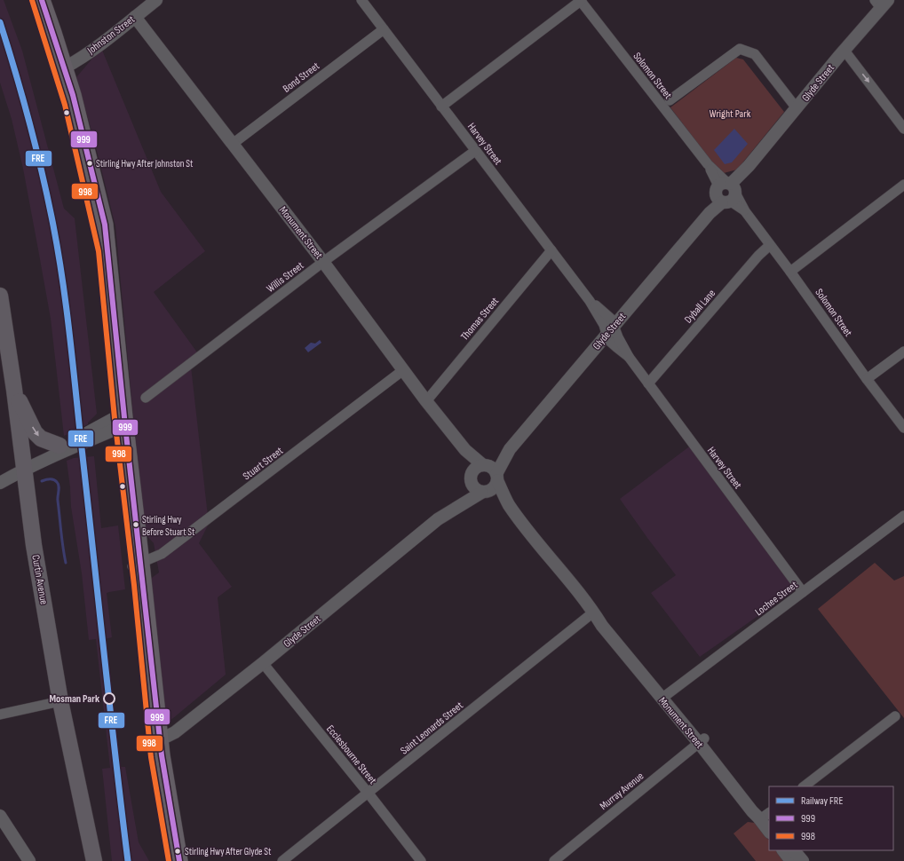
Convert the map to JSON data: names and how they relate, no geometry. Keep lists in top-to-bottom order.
{
  "streets": {
    "main road": ["Curtin Avenue"],
    "street": [
      "Johnston Street",
      "Solomon Street",
      "Bond Street",
      "Glyde Street",
      "Harvey Street",
      "Monument Street",
      "Willis Street",
      "Dyball Lane",
      "Thomas Street",
      "Stuart Street",
      "Lochee Street",
      "Saint Leonards Street",
      "Ecclesbourne Street",
      "Murray Avenue"
    ]
  },
  "crossings": [
    ["Johnston Street", "Monument Street"],
    ["Solomon Street", "Glyde Street"],
    ["Solomon Street", "Dyball Lane"],
    ["Bond Street", "Harvey Street"],
    ["Bond Street", "Monument Street"],
    ["Glyde Street", "Harvey Street"],
    ["Glyde Street", "Monument Street"],
    ["Glyde Street", "Ecclesbourne Street"],
    ["Harvey Street", "Willis Street"],
    ["Harvey Street", "Dyball Lane"],
    ["Harvey Street", "Thomas Street"],
    ["Harvey Street", "Lochee Street"],
    ["Monument Street", "Willis Street"],
    ["Monument Street", "Thomas Street"],
    ["Monument Street", "Stuart Street"],
    ["Monument Street", "Lochee Street"],
    ["Monument Street", "Saint Leonards Street"],
    ["Monument Street", "Murray Avenue"],
    ["Saint Leonards Street", "Ecclesbourne Street"]
  ],
  "parks": ["Wright Park"],
  "places": [
    "Stirling Hwy After Johnston St",
    "Stirling Hwy Before Stuart St",
    "Mosman Park",
    "Stirling Hwy After Glyde St"
  ],
  "lines": ["transit line 999", "transit line 998", "rail line FRE"],
  "legend": ["Railway FRE", "999", "998"]
}
